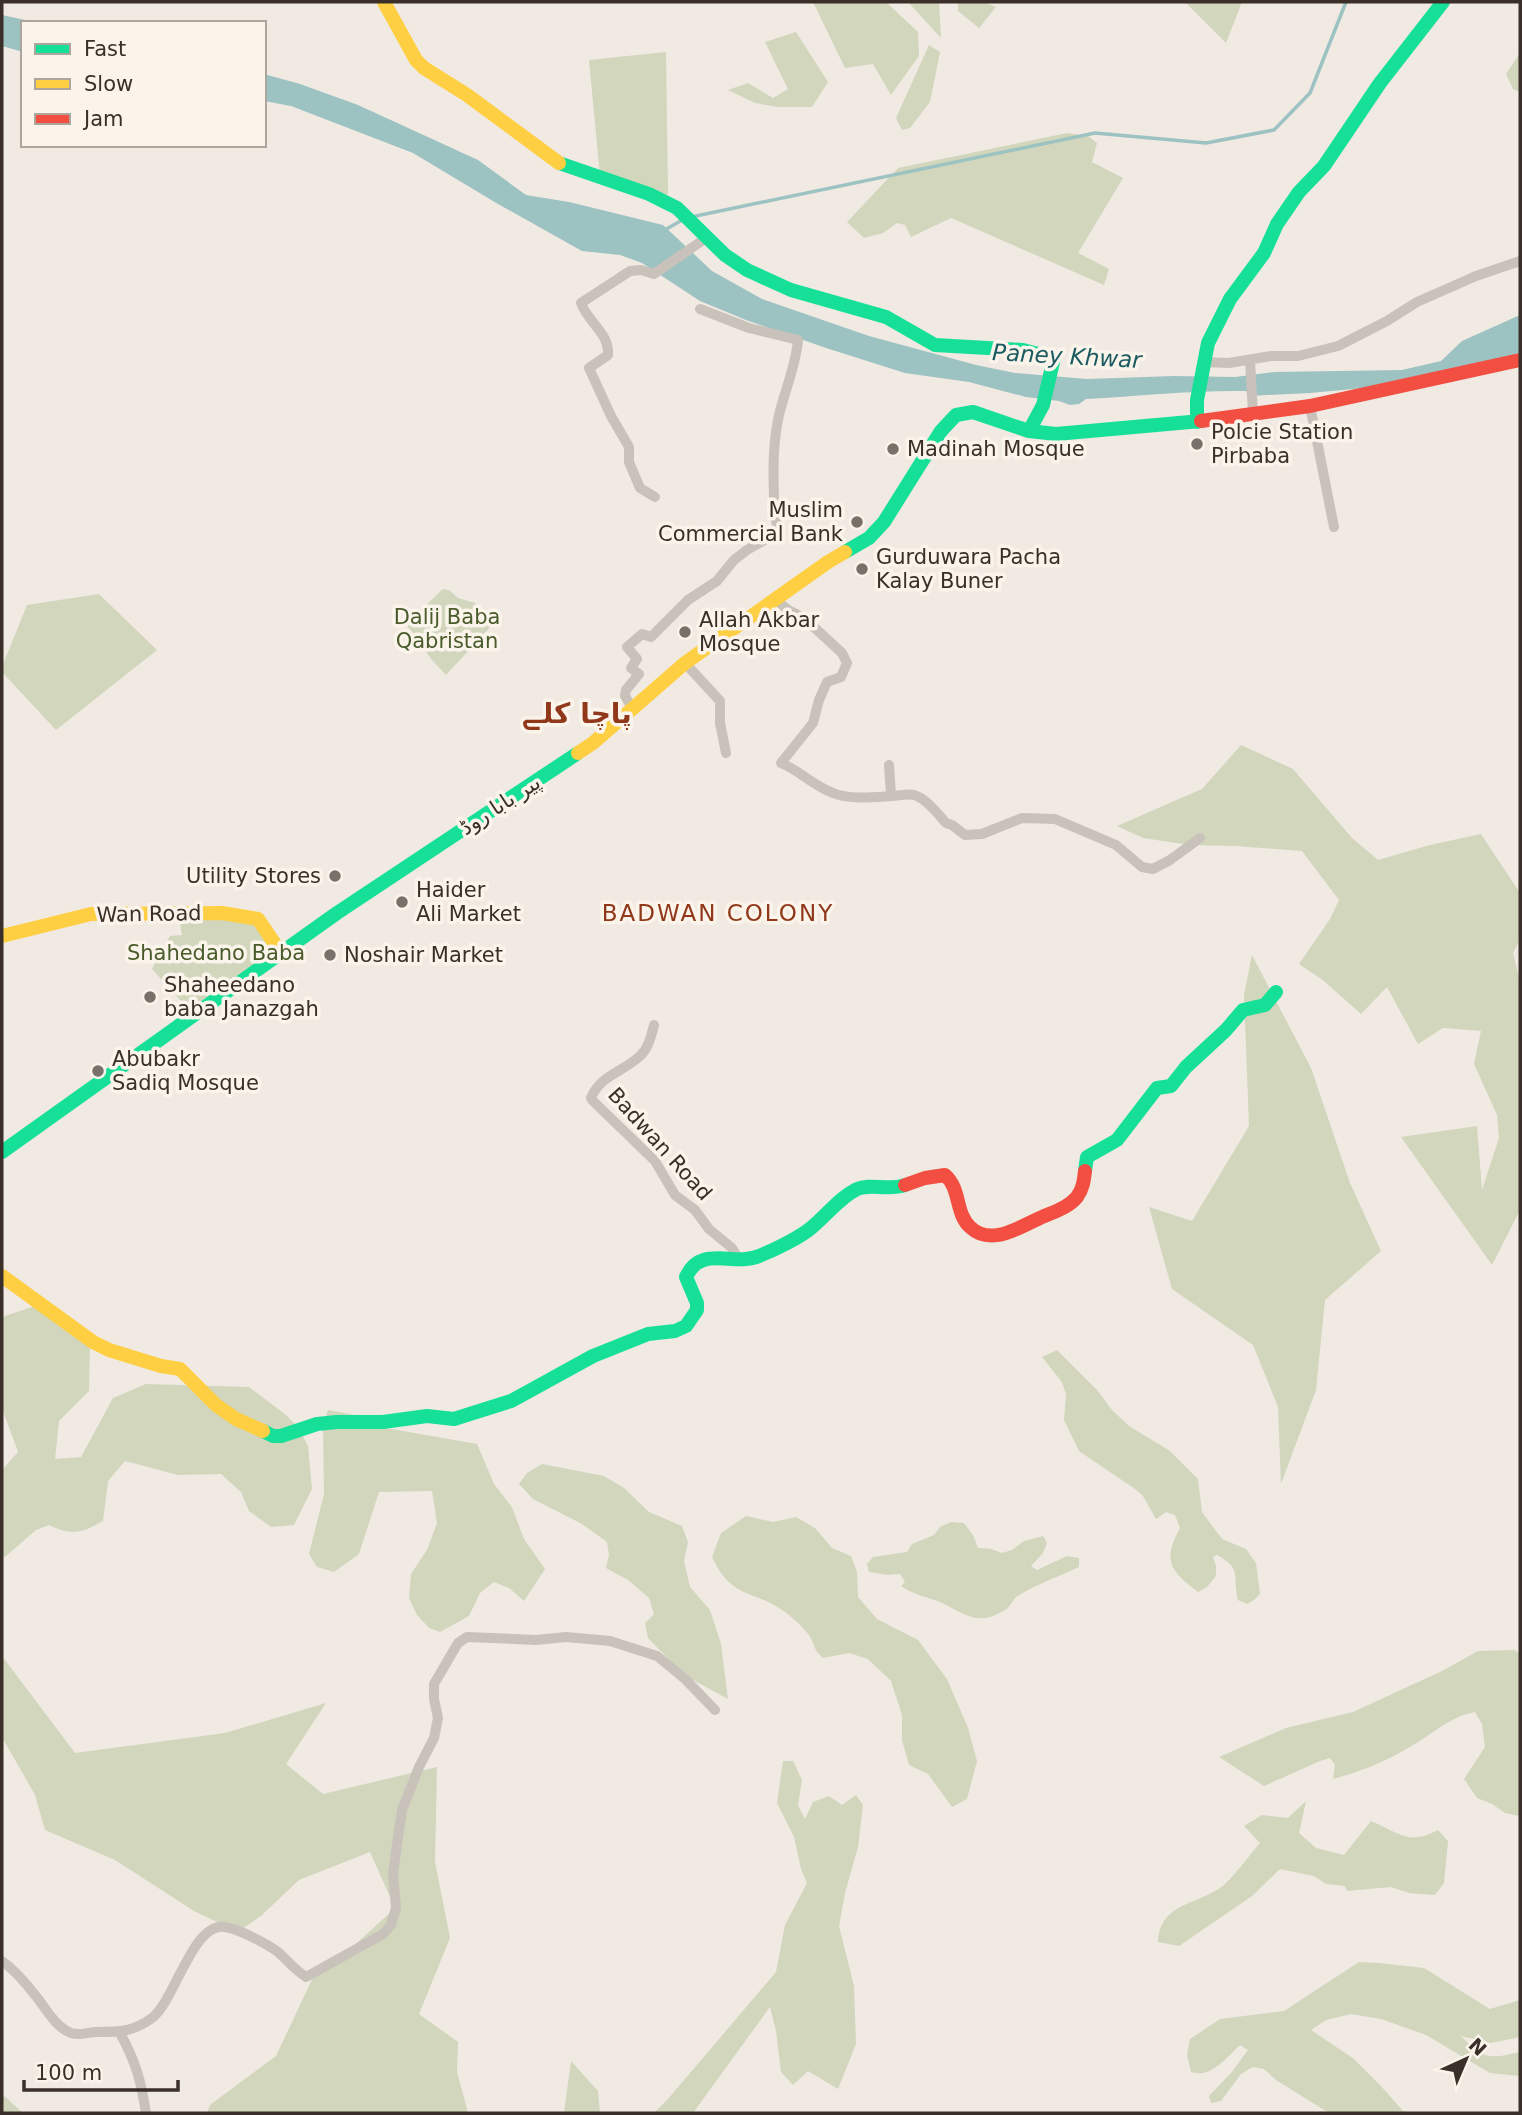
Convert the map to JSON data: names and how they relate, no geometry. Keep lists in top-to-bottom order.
{
  "streets": {
    "street": ["پیر بابا روڈ", "Wan Road", "Badwan Road"]
  },
  "crossings": [
    ["پیر بابا روڈ", "Wan Road"]
  ],
  "districts": ["پاچا کلے", "BADWAN COLONY"],
  "water": ["Paney Khwar"],
  "parks": ["Dalij Baba Qabristan", "Shahedano Baba"],
  "places": [
    "Polcie Station Pirbaba",
    "Madinah Mosque",
    "Muslim Commercial Bank",
    "Gurduwara Pacha Kalay Buner",
    "Allah Akbar Mosque",
    "Utility Stores",
    "Haider Ali Market",
    "Noshair Market",
    "Shaheedano baba Janazgah",
    "Abubakr Sadiq Mosque"
  ],
  "legend": ["Fast", "Slow", "Jam"],
  "scale_bar": "100 m",
  "north": "top right"
}
